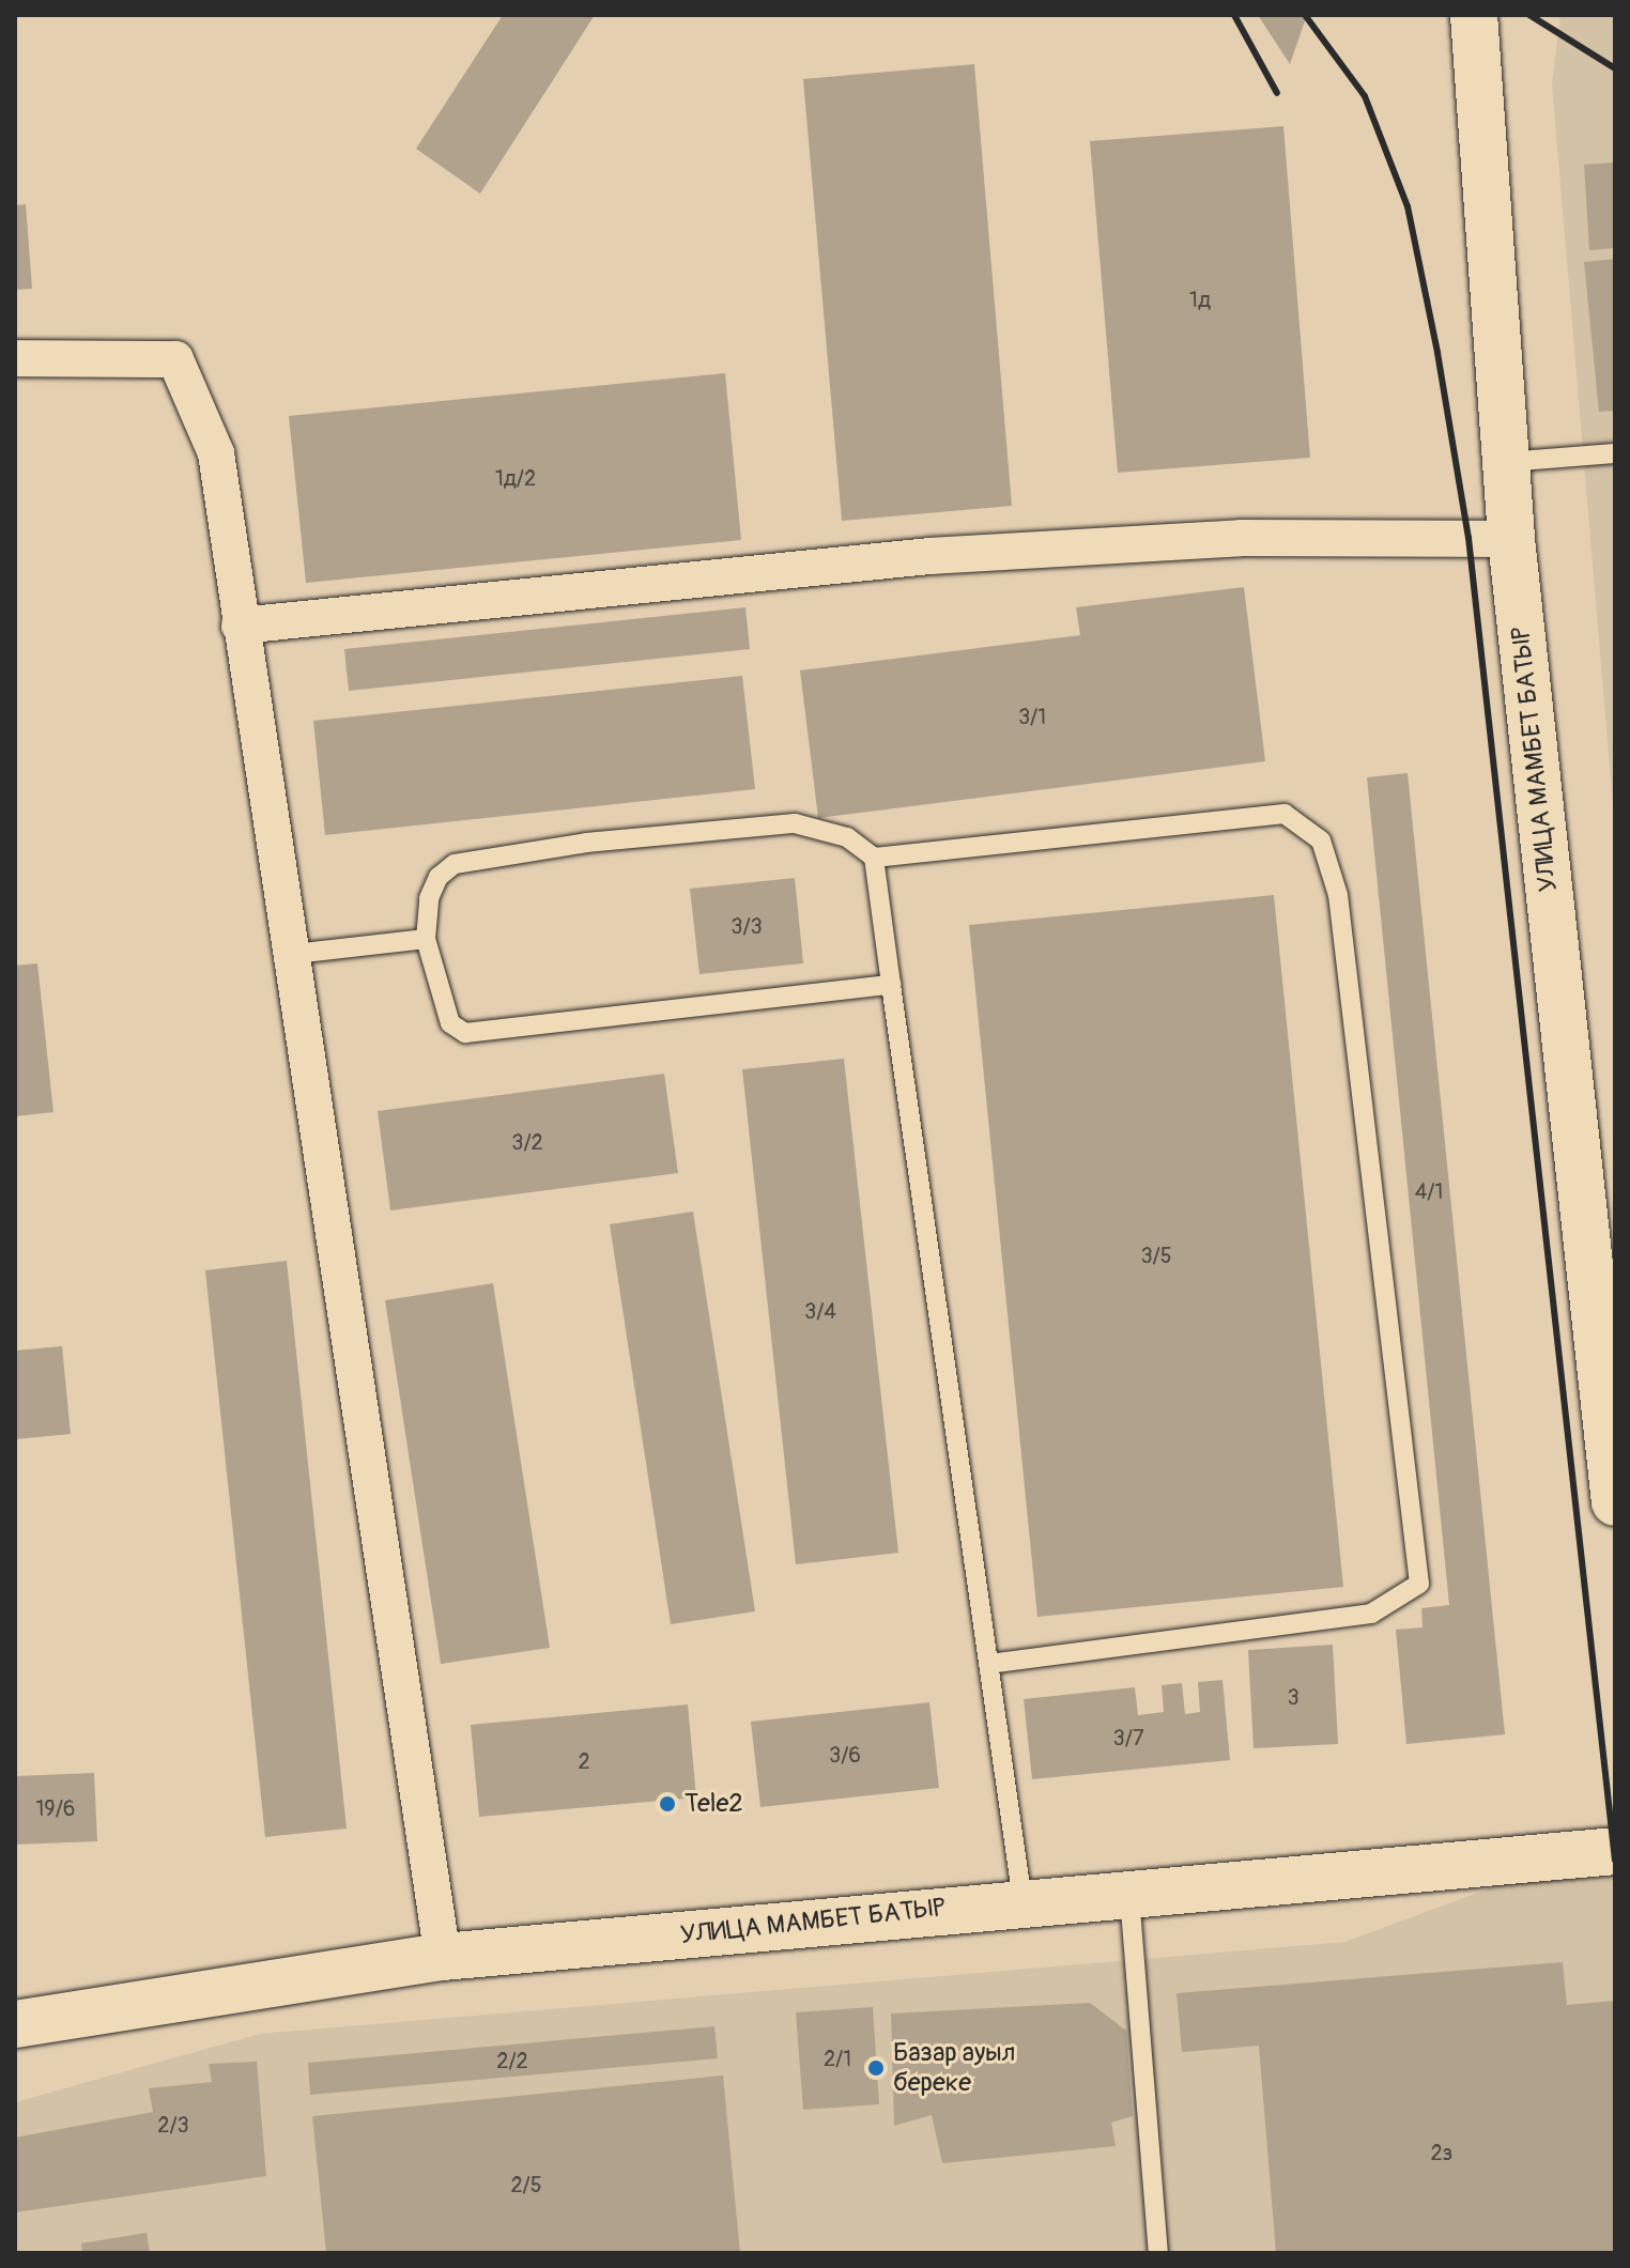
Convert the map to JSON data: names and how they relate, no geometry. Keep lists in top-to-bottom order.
{
  "streets": {
    "main road": ["УЛИЦА МАМБЕТ БАТЫР"]
  },
  "places": ["Tele2", "Базар ауыл береке"],
  "house_numbers": [
    "1д",
    "1д/2",
    "3/1",
    "3/3",
    "3/2",
    "4/1",
    "3/5",
    "3/4",
    "3",
    "3/7",
    "3/6",
    "2",
    "19/6",
    "2/1",
    "2/2",
    "2/3",
    "2з",
    "2/5"
  ]
}
